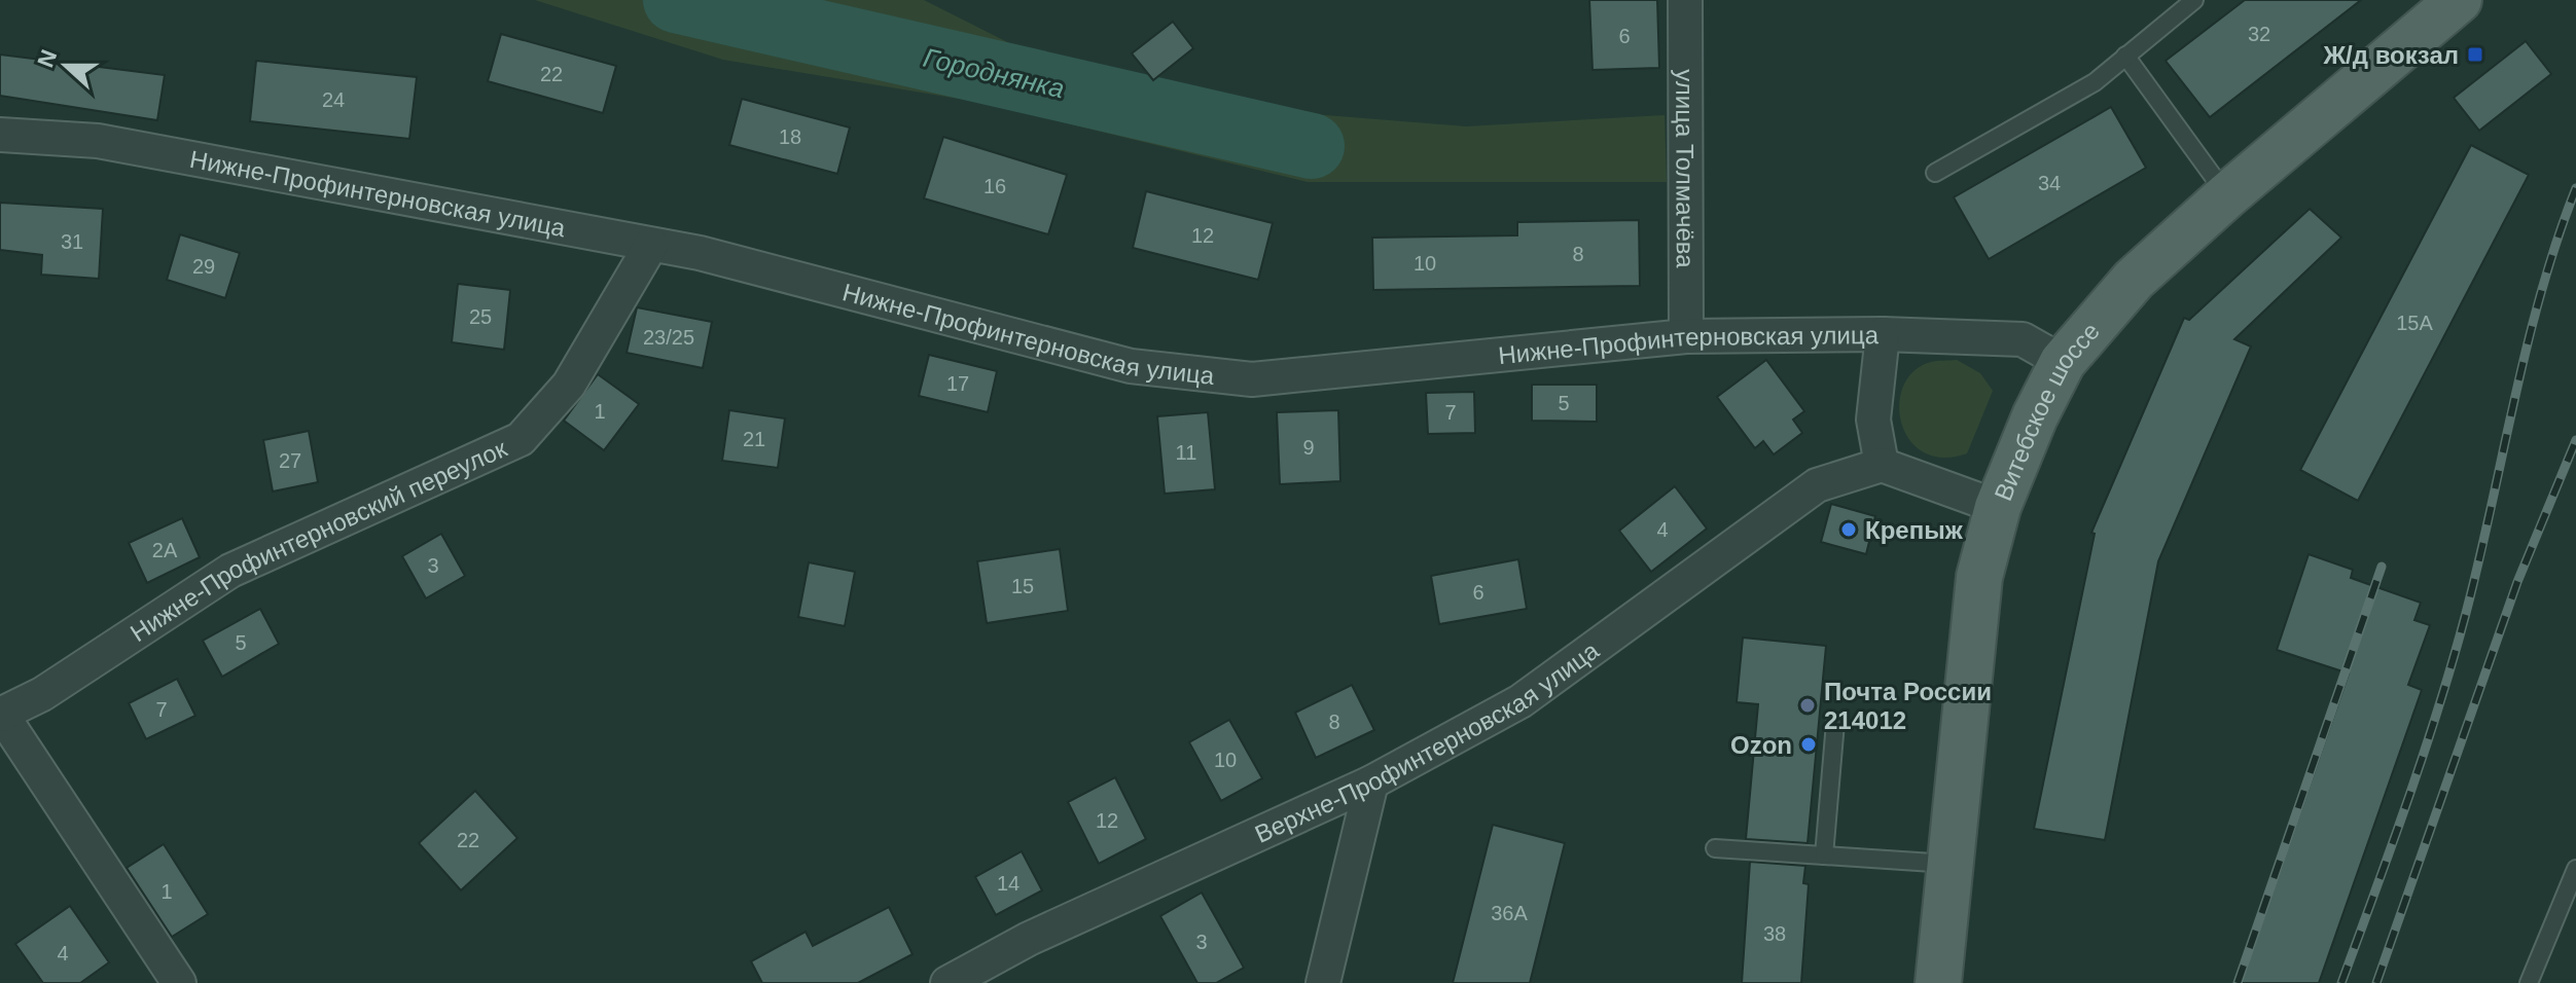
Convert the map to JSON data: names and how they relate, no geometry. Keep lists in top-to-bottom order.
{
  "streets": {
    "main road": ["Витебское шоссе"],
    "street": [
      "улица Толмачёва",
      "Нижне-Профинтерновская улица",
      "Нижне-Профинтерновский переулок",
      "Верхне-Профинтерновская улица"
    ]
  },
  "crossings": [
    ["улица Толмачёва", "Нижне-Профинтерновская улица"],
    ["Нижне-Профинтерновская улица", "Витебское шоссе"],
    ["Нижне-Профинтерновская улица", "Нижне-Профинтерновский переулок"]
  ],
  "water": ["Городнянка"],
  "places": {
    "transit": ["Ж/д вокзал"],
    "other": ["Крепыж", "Почта России 214012", "Ozon"]
  },
  "house_numbers": [
    "32",
    "6",
    "22",
    "24",
    "18",
    "34",
    "16",
    "12",
    "31",
    "8",
    "10",
    "29",
    "25",
    "15А",
    "23/25",
    "17",
    "5",
    "1",
    "7",
    "21",
    "9",
    "11",
    "27",
    "4",
    "2А",
    "3",
    "15",
    "6",
    "5",
    "7",
    "8",
    "10",
    "12",
    "22",
    "14",
    "1",
    "36А",
    "38",
    "3",
    "4"
  ],
  "north": "left"
}
